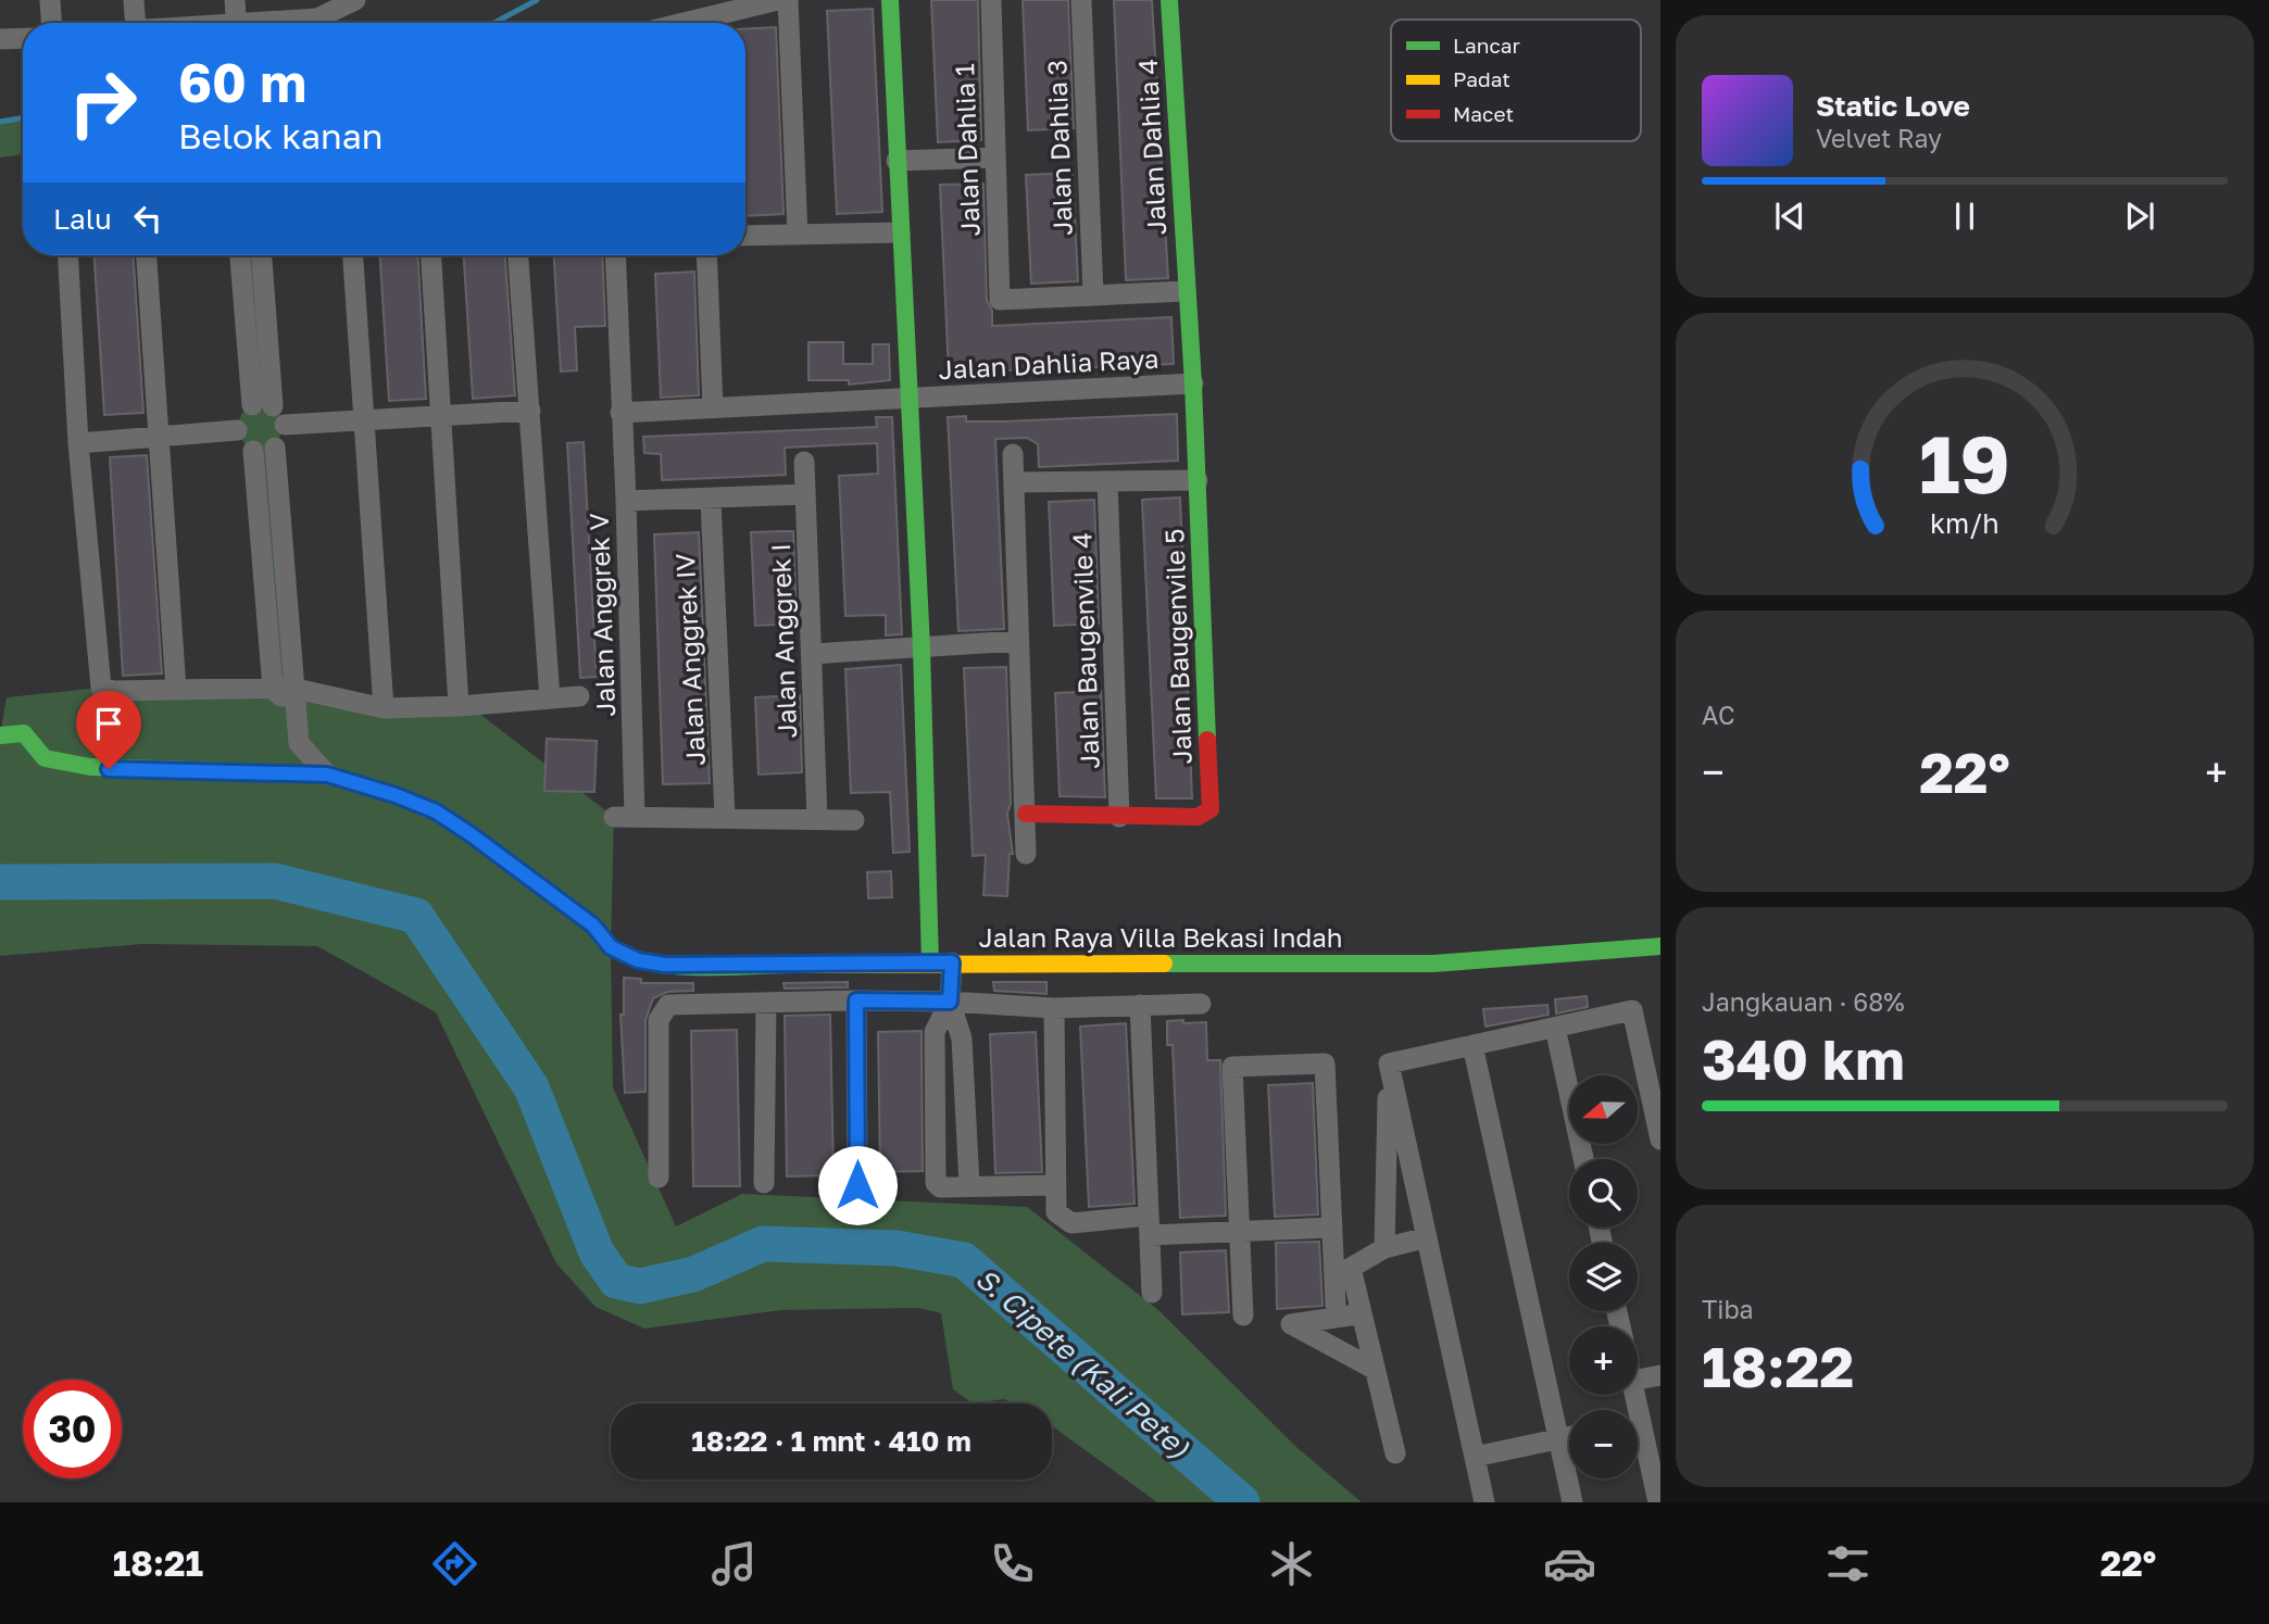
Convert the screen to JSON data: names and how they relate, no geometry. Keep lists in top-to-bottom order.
{
  "streets": {
    "street": [
      "Jalan Dahlia 4",
      "Jalan Dahlia 3",
      "Jalan Dahlia 1",
      "Jalan Dahlia Raya",
      "Jalan Anggrek V",
      "Jalan Anggrek I",
      "Jalan Baugenvile 5",
      "Jalan Baugenvile 4",
      "Jalan Anggrek IV",
      "Jalan Raya Villa Bekasi Indah"
    ]
  },
  "crossings": [
    ["Jalan Dahlia 4", "Jalan Dahlia Raya"],
    ["Jalan Dahlia 4", "Jalan Baugenvile 5"],
    ["Jalan Dahlia 3", "Jalan Dahlia 1"],
    ["Jalan Dahlia Raya", "Jalan Anggrek V"],
    ["Jalan Dahlia Raya", "Jalan Baugenvile 5"],
    ["Jalan Anggrek V", "Jalan Anggrek IV"],
    ["Jalan Baugenvile 5", "Jalan Baugenvile 4"]
  ],
  "water": ["S. Cipete (Kali Pete)"],
  "legend": ["Lancar", "Padat", "Macet"],
  "north": "left",
  "page": {
    "turn": ["60 m", "Belok kanan"],
    "song": ["Static Love", "Velvet Ray"],
    "then": "Lalu",
    "tile": [
      "AC",
      ["Jangkauan · 68%", "340 km"],
      ["Tiba", "18:22"]
    ],
    "heat": ["−", "22°", "+"],
    "map_buttons": ["+", "−"],
    "limit": "30",
    "trip": "18:22 · 1 mnt · 410 m",
    "tabs": ["18:21", "22°"],
    "gauge": ["19", "km/h"]
  }
}
